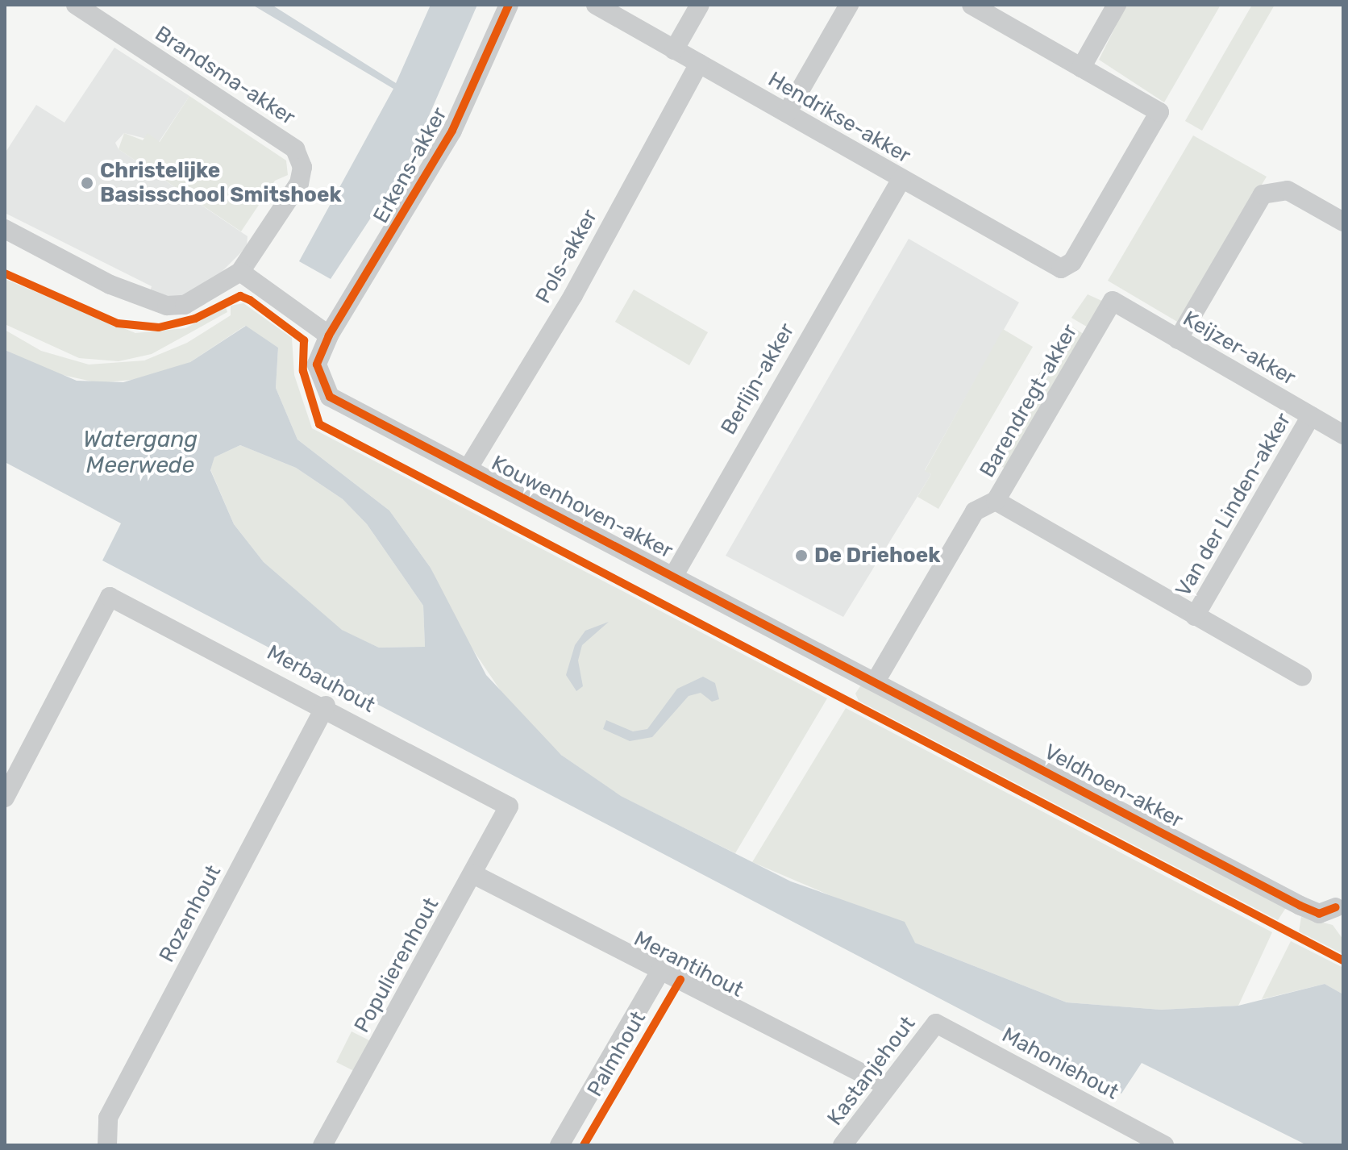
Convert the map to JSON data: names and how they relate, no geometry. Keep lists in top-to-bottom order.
{
  "streets": {
    "street": [
      "Brandsma-akker",
      "Hendrikse-akker",
      "Erkens-akker",
      "Pols-akker",
      "Keijzer-akker",
      "Berlijn-akker",
      "Barendregt-akker",
      "Van der Linden-akker",
      "Kouwenhoven-akker",
      "Merbauhout",
      "Veldhoen-akker",
      "Rozenhout",
      "Merantihout",
      "Populierenhout",
      "Palmhout",
      "Mahoniehout",
      "Kastanjehout"
    ]
  },
  "crossings": [
    ["Hendrikse-akker", "Pols-akker"],
    ["Hendrikse-akker", "Berlijn-akker"],
    ["Erkens-akker", "Kouwenhoven-akker"],
    ["Pols-akker", "Kouwenhoven-akker"],
    ["Keijzer-akker", "Barendregt-akker"],
    ["Keijzer-akker", "Van der Linden-akker"],
    ["Berlijn-akker", "Kouwenhoven-akker"],
    ["Barendregt-akker", "Van der Linden-akker"],
    ["Barendregt-akker", "Kouwenhoven-akker"],
    ["Barendregt-akker", "Veldhoen-akker"],
    ["Kouwenhoven-akker", "Veldhoen-akker"],
    ["Merbauhout", "Rozenhout"],
    ["Merbauhout", "Populierenhout"],
    ["Merantihout", "Populierenhout"],
    ["Merantihout", "Palmhout"],
    ["Merantihout", "Kastanjehout"],
    ["Mahoniehout", "Kastanjehout"]
  ],
  "water": ["Watergang Meerwede"],
  "places": ["Christelijke Basisschool Smitshoek", "De Driehoek"]
}
